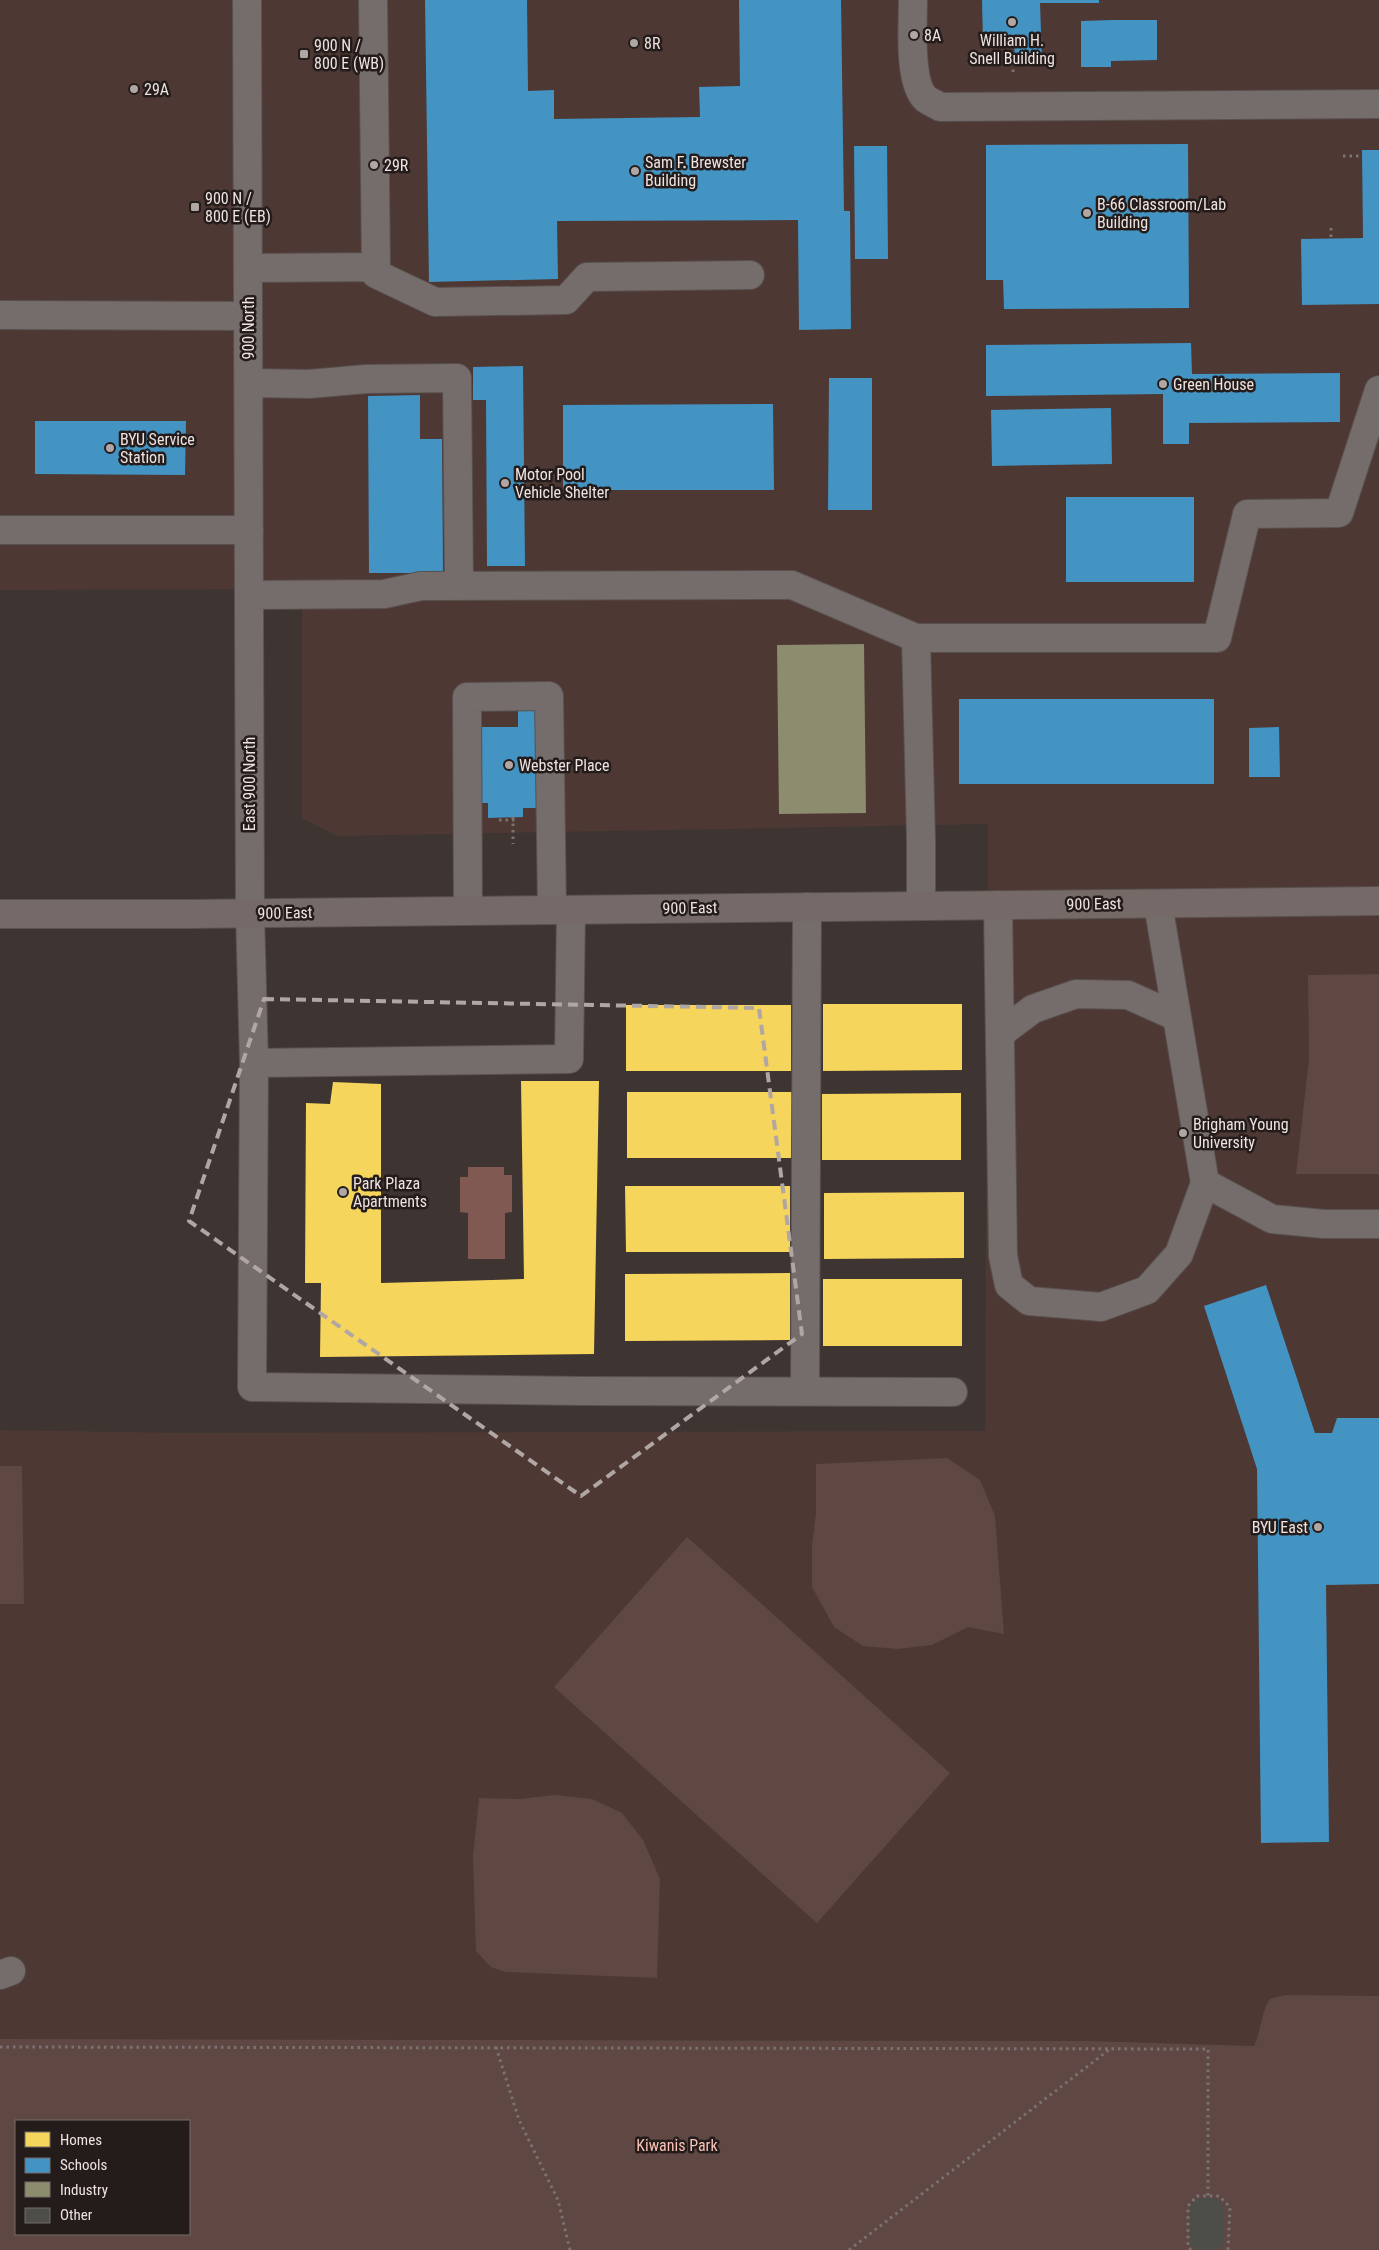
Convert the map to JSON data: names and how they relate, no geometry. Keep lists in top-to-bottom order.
{
  "streets": {
    "main road": ["900 East"],
    "street": ["900 North", "East 900 North"]
  },
  "crossings": [
    ["900 North", "East 900 North"],
    ["East 900 North", "900 East"]
  ],
  "parks": ["Kiwanis Park"],
  "places": {
    "other": [
      "William H. Snell Building",
      "8A",
      "8R",
      "29A",
      "29R",
      "Sam F. Brewster Building",
      "B-66 Classroom/Lab Building",
      "Green House",
      "BYU Service Station",
      "Motor Pool Vehicle Shelter",
      "Webster Place",
      "Brigham Young University",
      "Park Plaza Apartments",
      "BYU East"
    ],
    "transit": ["900 N / 800 E (WB)", "900 N / 800 E (EB)"]
  },
  "legend": [
    "Homes",
    "Schools",
    "Industry",
    "Other"
  ]
}
